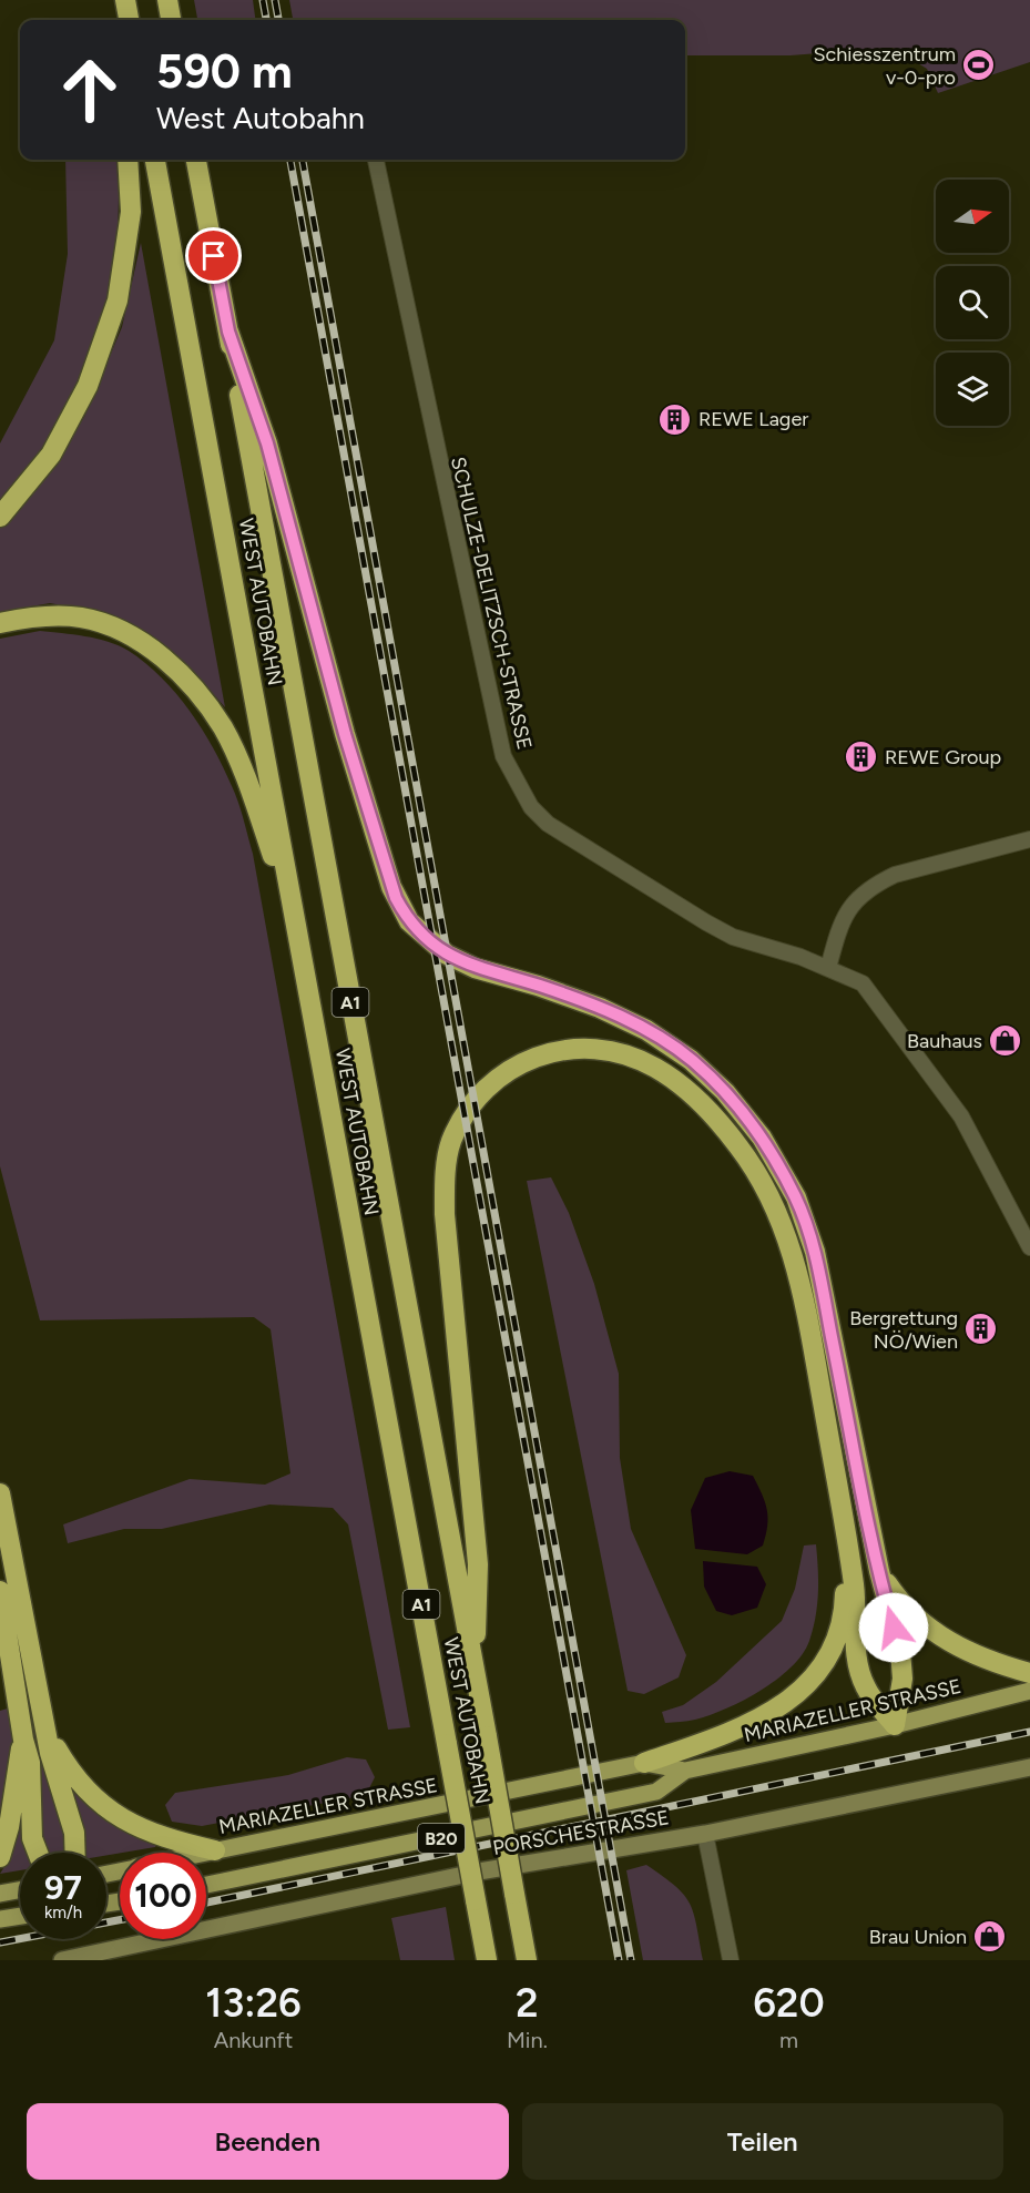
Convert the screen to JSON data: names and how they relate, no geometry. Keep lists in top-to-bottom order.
{
  "streets": {
    "highway": ["WEST AUTOBAHN", "A1"],
    "main road": ["MARIAZELLER STRASSE", "B20"],
    "street": ["SCHULZE-DELITZSCH-STRASSE", "PORSCHESTRASSE"]
  },
  "places": {
    "sports": ["Schiesszentrum v-0-pro"],
    "building": ["REWE Lager", "REWE Group", "Bergrettung NÖ/Wien"],
    "shop": ["Bauhaus", "Brau Union"]
  },
  "north": "right",
  "page": {
    "turn": ["590 m", "West Autobahn"],
    "speed": "97 km/h",
    "limit": "100",
    "eta": [
      "13:26",
      "Ankunft",
      "2",
      "Min.",
      "620",
      "m"
    ],
    "buttons": ["Beenden", "Teilen"]
  }
}
